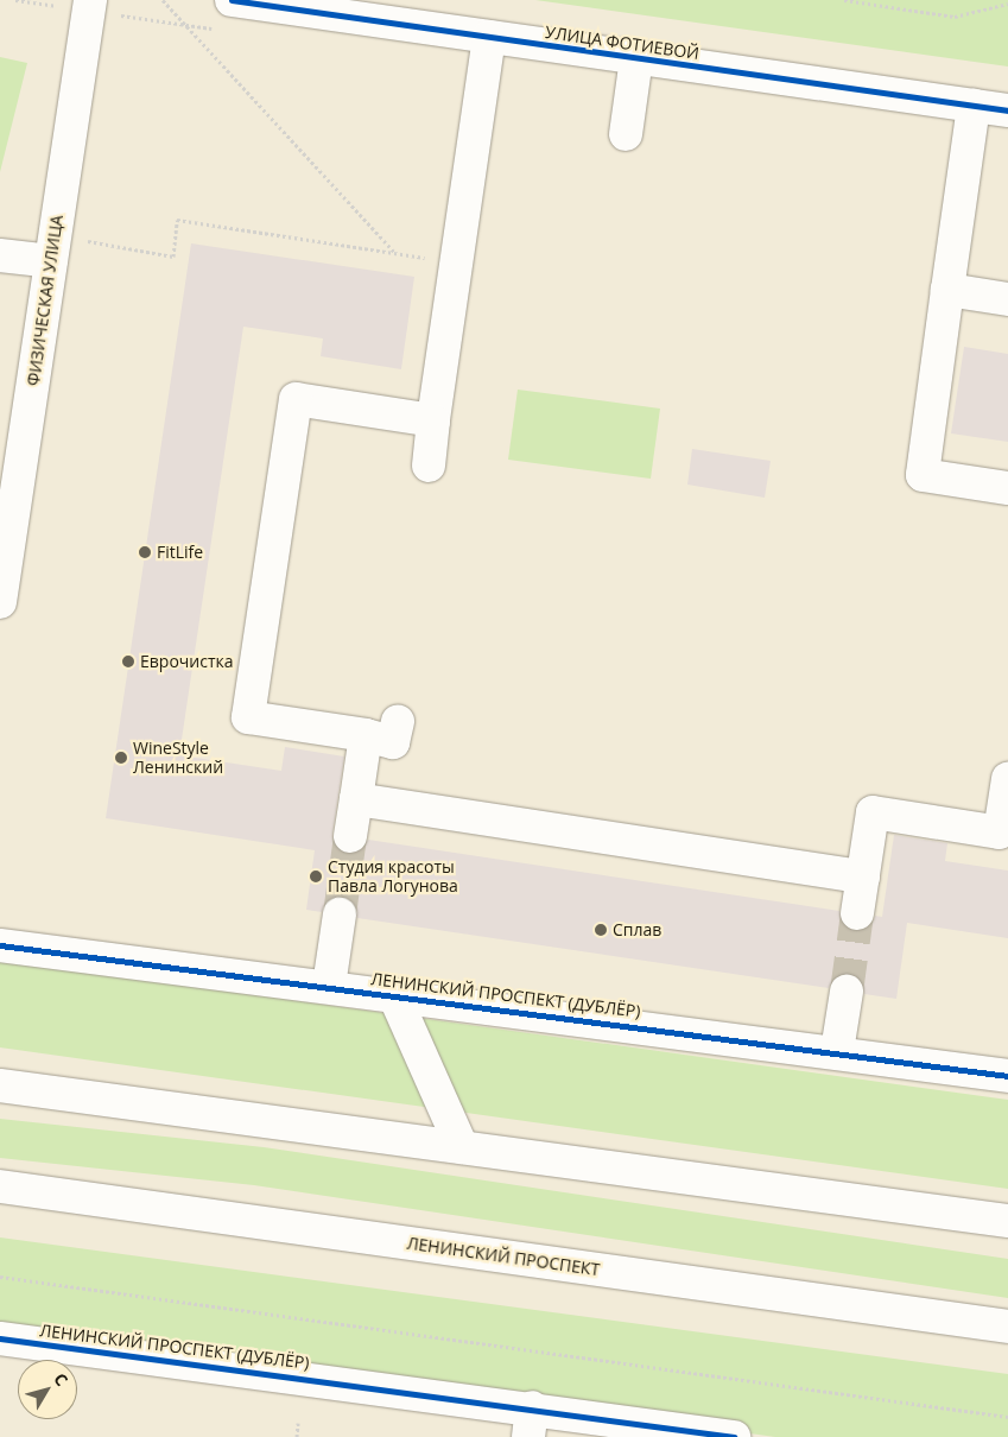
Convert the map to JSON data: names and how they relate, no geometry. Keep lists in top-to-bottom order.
{
  "streets": {
    "street": [
      "УЛИЦА ФОТИЕВОЙ",
      "ФИЗИЧЕСКАЯ УЛИЦА",
      "ЛЕНИНСКИЙ ПРОСПЕКТ (ДУБЛЁР)",
      "ЛЕНИНСКИЙ ПРОСПЕКТ"
    ]
  },
  "places": [
    "FitLife",
    "Еврочистка",
    "WineStyle Ленинский",
    "Студия красоты Павла Логунова",
    "Сплав"
  ],
  "north": "top right"
}
